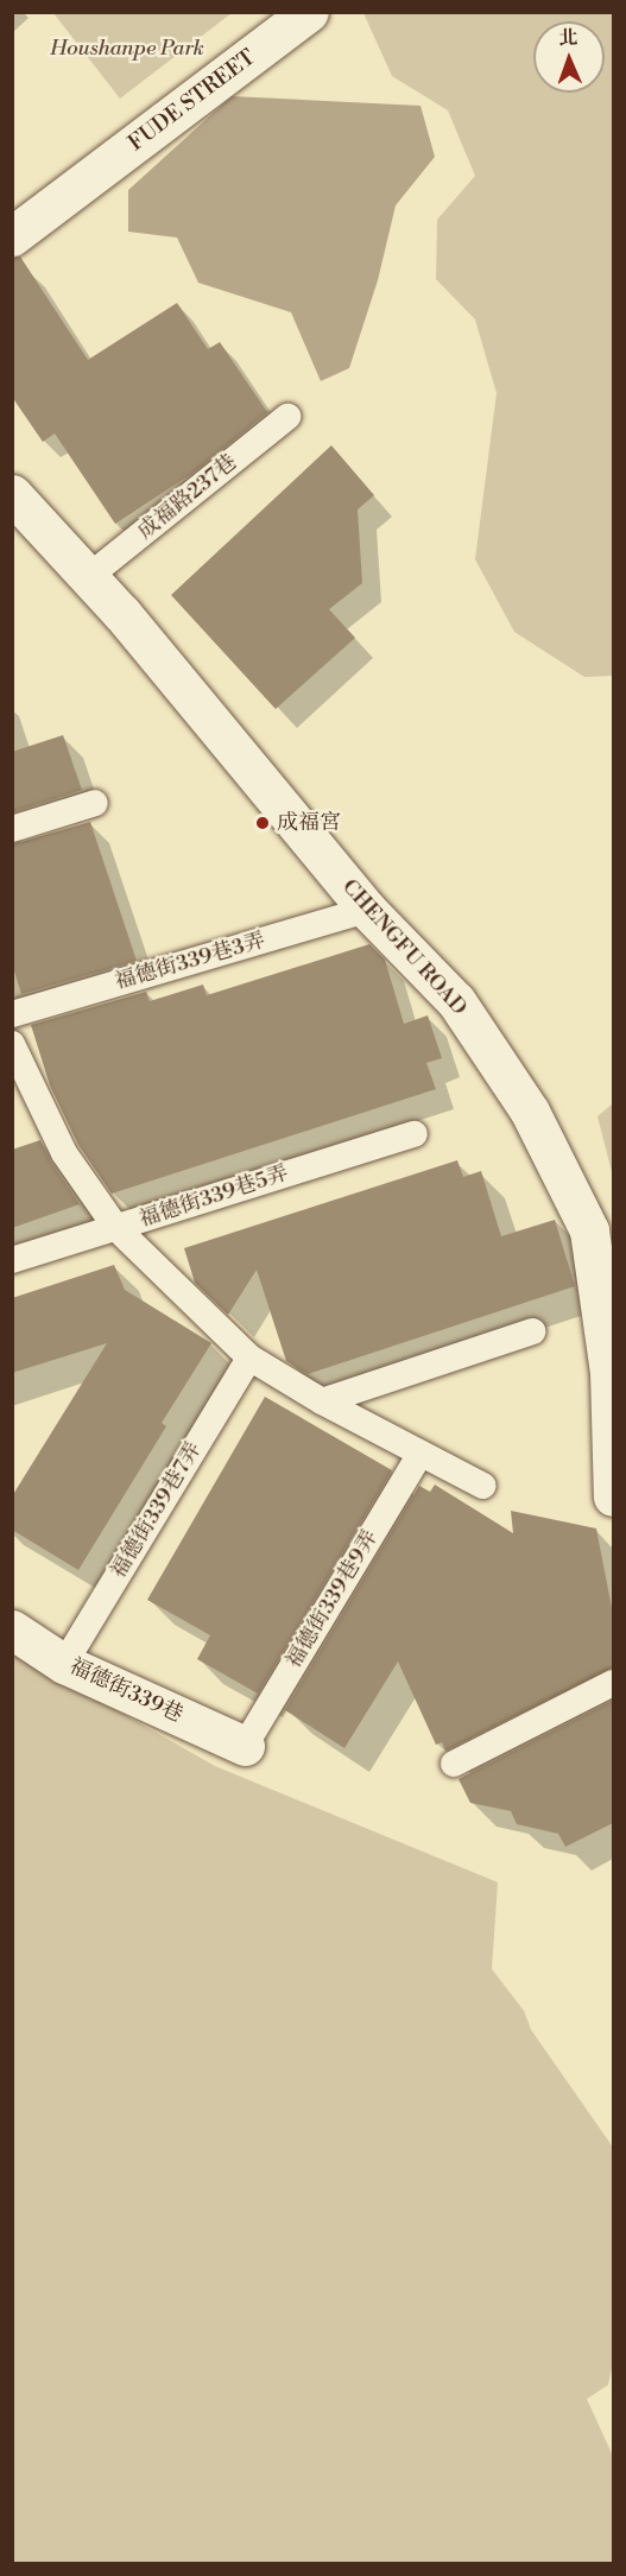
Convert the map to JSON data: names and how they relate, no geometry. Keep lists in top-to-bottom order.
{
  "streets": {
    "street": ["FUDE STREET", "CHENGFU ROAD", "福德街339巷"],
    "lane": [
      "成福路237巷",
      "福德街339巷3弄",
      "福德街339巷5弄",
      "福德街339巷7弄",
      "福德街339巷9弄"
    ]
  },
  "crossings": [
    ["成福路237巷", "CHENGFU ROAD"],
    ["CHENGFU ROAD", "福德街339巷3弄"],
    ["福德街339巷7弄", "福德街339巷"],
    ["福德街339巷9弄", "福德街339巷"]
  ],
  "parks": ["Houshanpe Park"],
  "places": ["成福宮"],
  "north": "top"
}
